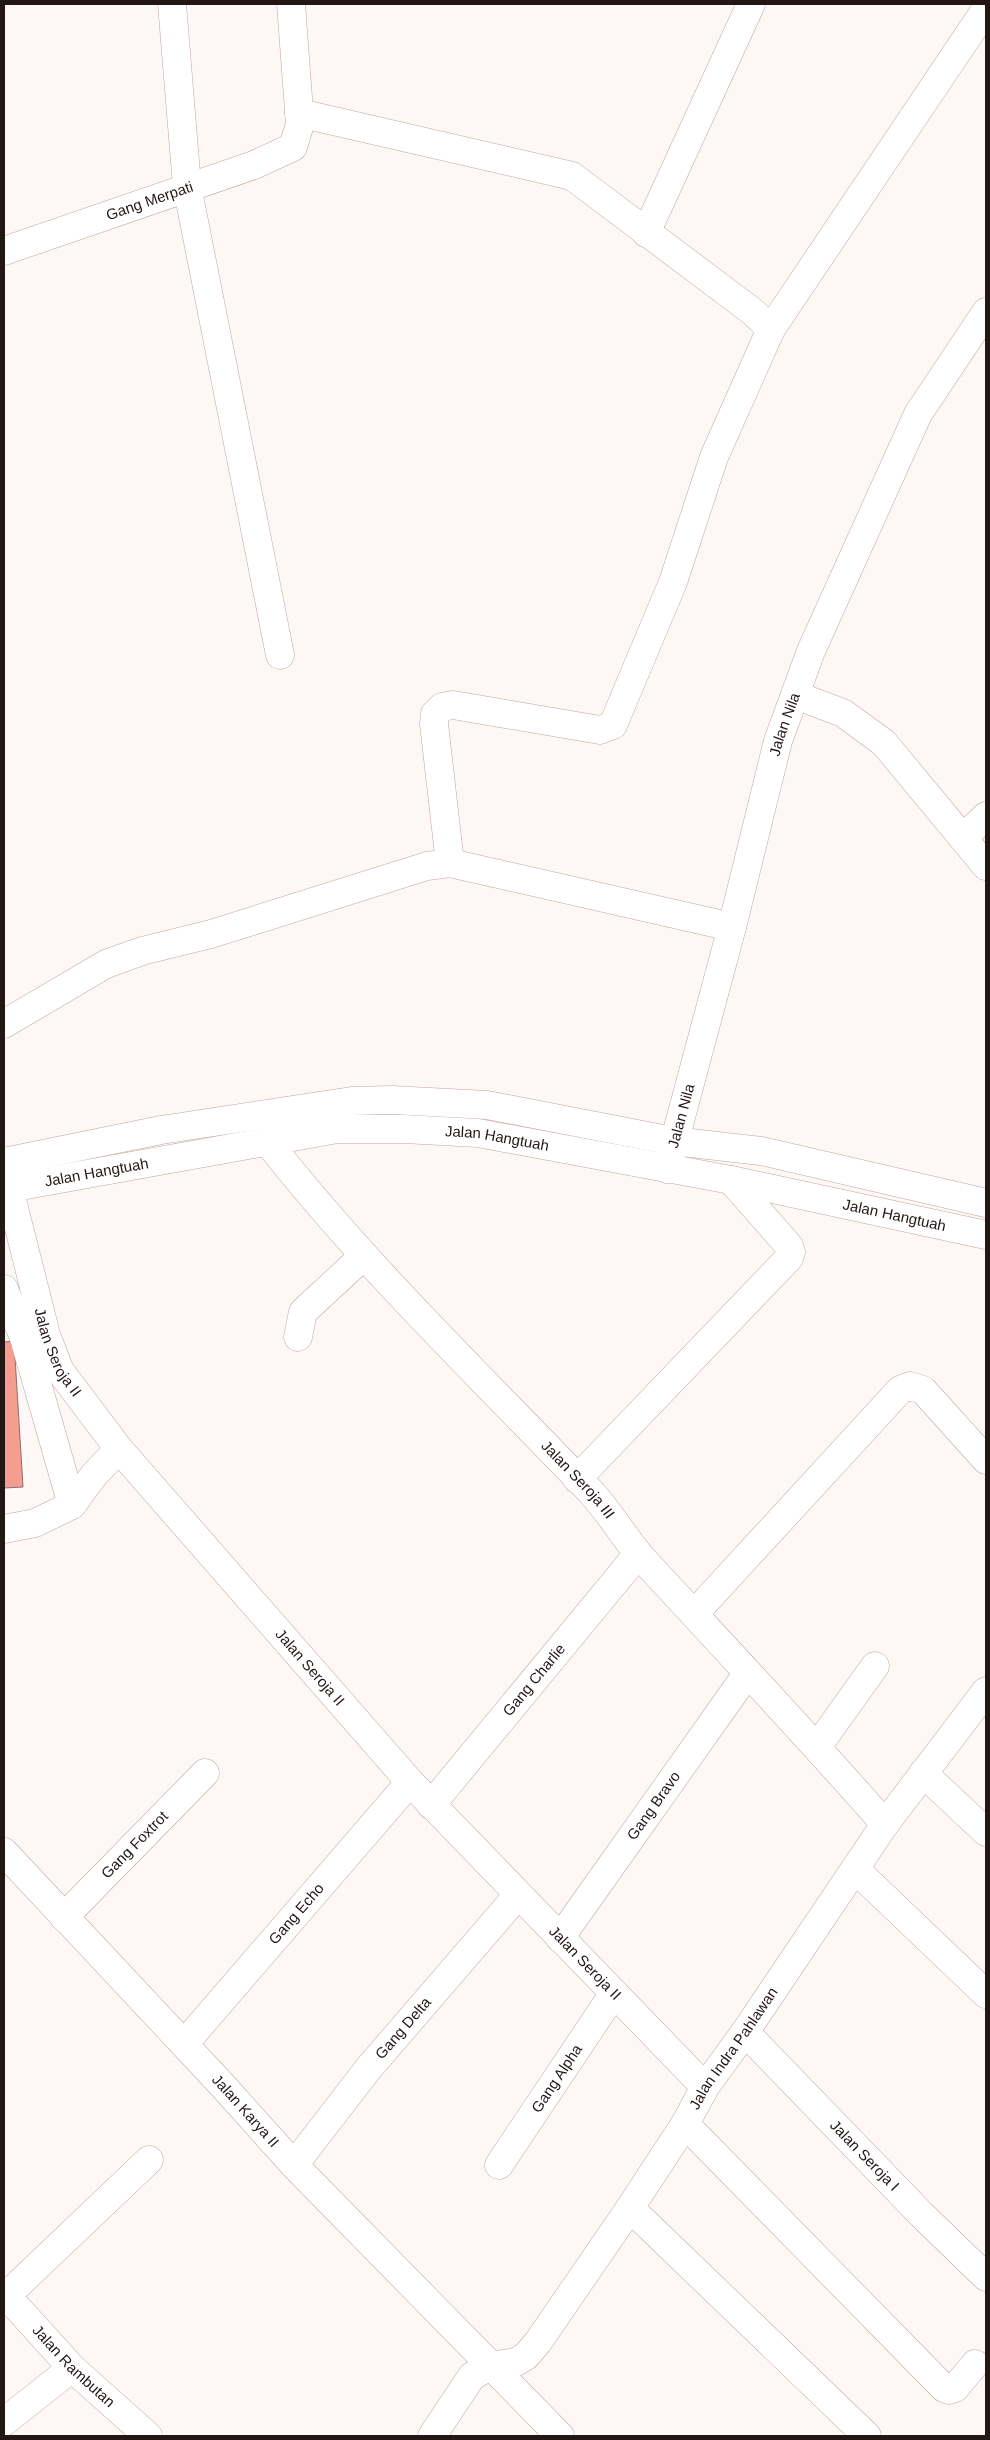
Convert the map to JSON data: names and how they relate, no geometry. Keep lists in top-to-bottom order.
{
  "streets": {
    "main road": [
      "Gang Merpati",
      "Jalan Nila",
      "Jalan Hangtuah",
      "Jalan Seroja II",
      "Jalan Seroja III",
      "Gang Charlie",
      "Gang Bravo",
      "Gang Foxtrot",
      "Gang Echo",
      "Gang Delta",
      "Jalan Indra Pahlawan",
      "Gang Alpha",
      "Jalan Karya II",
      "Jalan Seroja I",
      "Jalan Rambutan"
    ]
  },
  "crossings": [
    ["Jalan Nila", "Jalan Hangtuah"],
    ["Jalan Hangtuah", "Jalan Seroja II"],
    ["Jalan Hangtuah", "Jalan Seroja III"],
    ["Jalan Seroja II", "Gang Charlie"],
    ["Jalan Seroja II", "Gang Bravo"],
    ["Jalan Seroja II", "Gang Echo"],
    ["Jalan Seroja II", "Gang Delta"],
    ["Jalan Seroja II", "Jalan Indra Pahlawan"],
    ["Jalan Seroja II", "Gang Alpha"],
    ["Jalan Seroja III", "Gang Charlie"],
    ["Jalan Seroja III", "Gang Bravo"],
    ["Jalan Seroja III", "Jalan Indra Pahlawan"],
    ["Gang Foxtrot", "Jalan Karya II"],
    ["Gang Echo", "Jalan Karya II"],
    ["Gang Delta", "Jalan Karya II"],
    ["Jalan Indra Pahlawan", "Jalan Karya II"],
    ["Jalan Indra Pahlawan", "Jalan Seroja I"]
  ]
}
